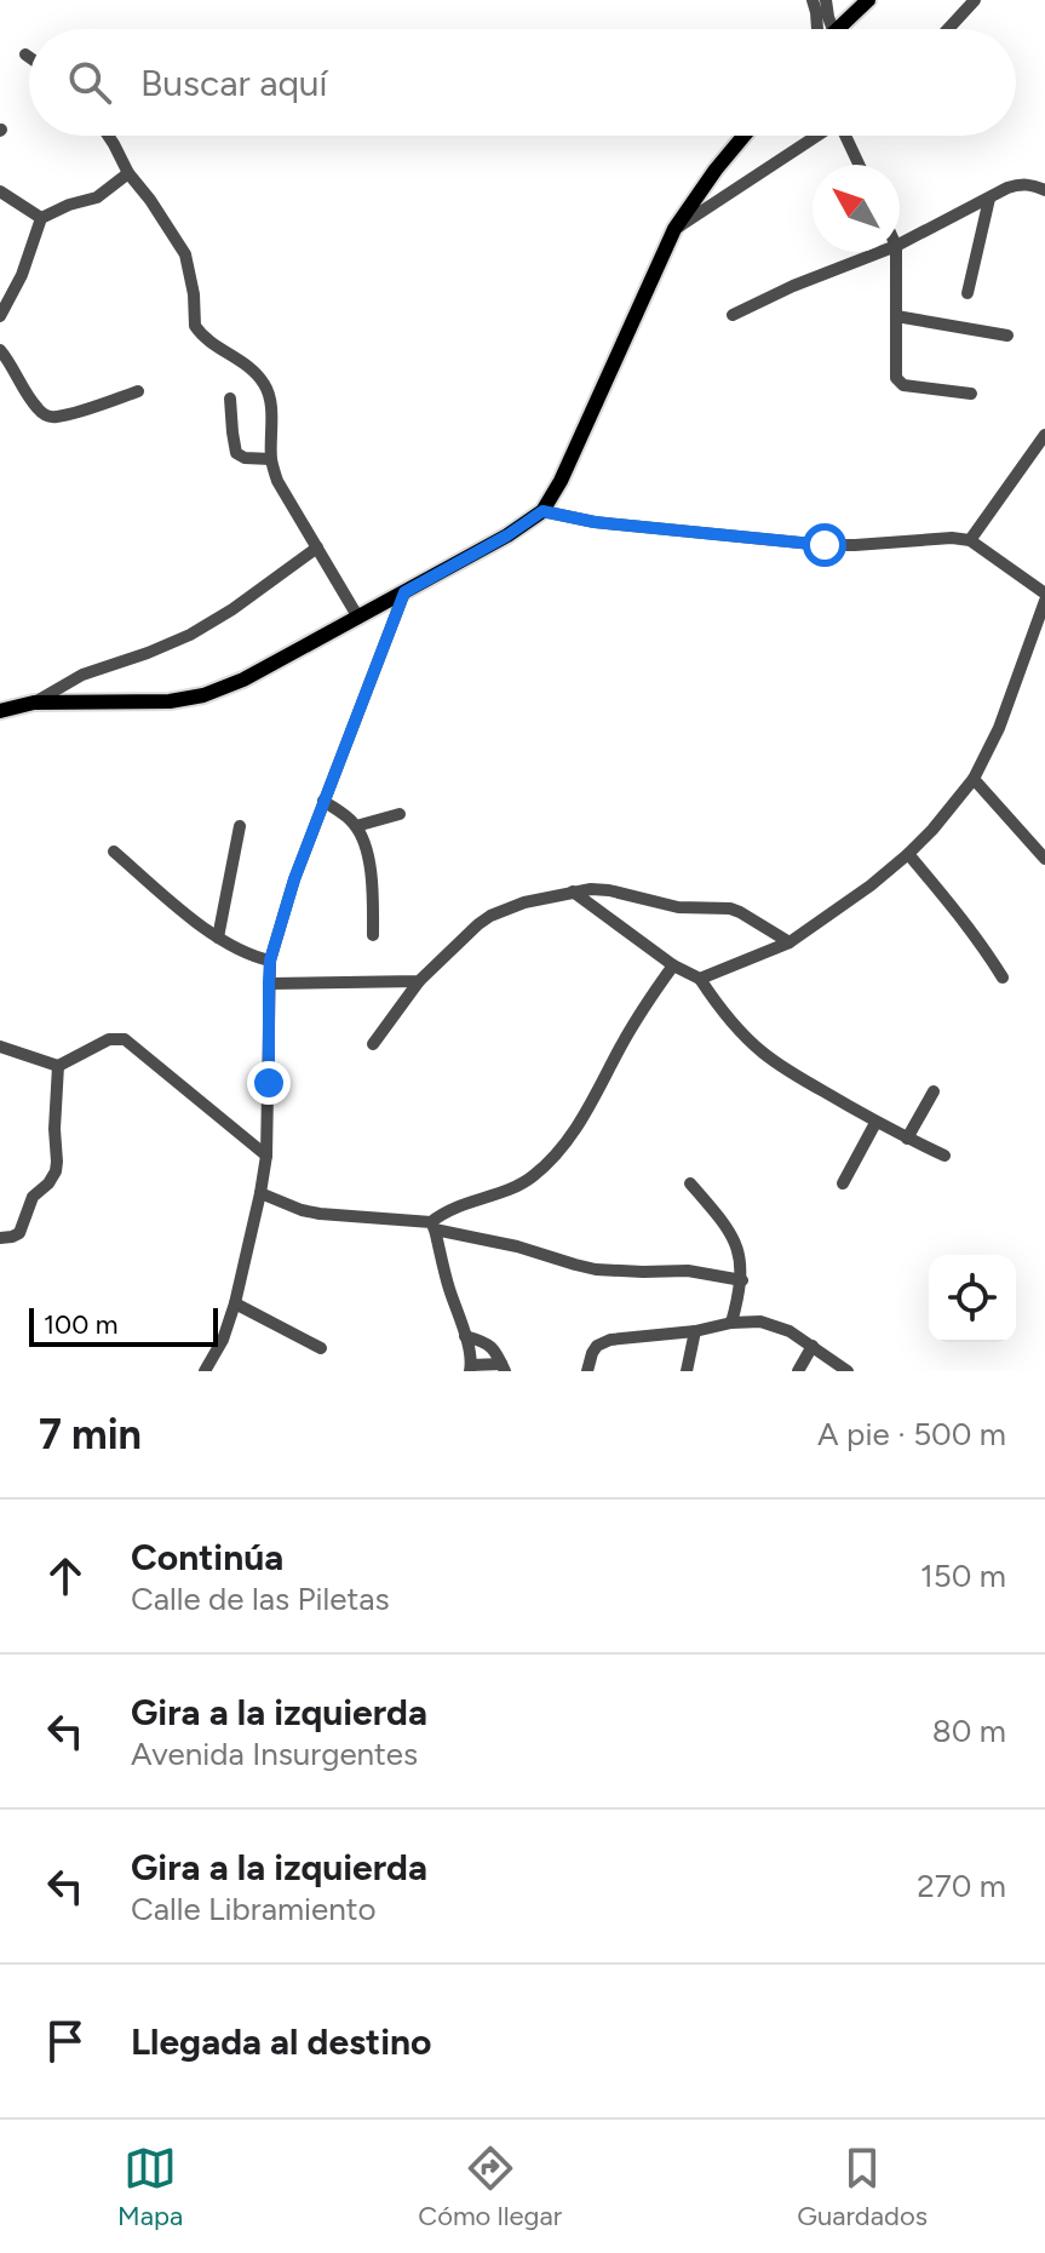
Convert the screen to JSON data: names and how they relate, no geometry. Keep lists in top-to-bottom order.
{
  "scale_bar": "100 m",
  "north": "top left",
  "page": {
    "search": "Buscar aquí",
    "scale": "100 m",
    "heading": ["7 min", "A pie · 500 m"],
    "list": [
      ["Continúa", "Calle de las Piletas", "150 m"],
      ["Gira a la izquierda", "Avenida Insurgentes", "80 m"],
      ["Gira a la izquierda", "Calle Libramiento", "270 m"],
      "Llegada al destino"
    ],
    "nav": ["Mapa", "Cómo llegar", "Guardados"]
  }
}
